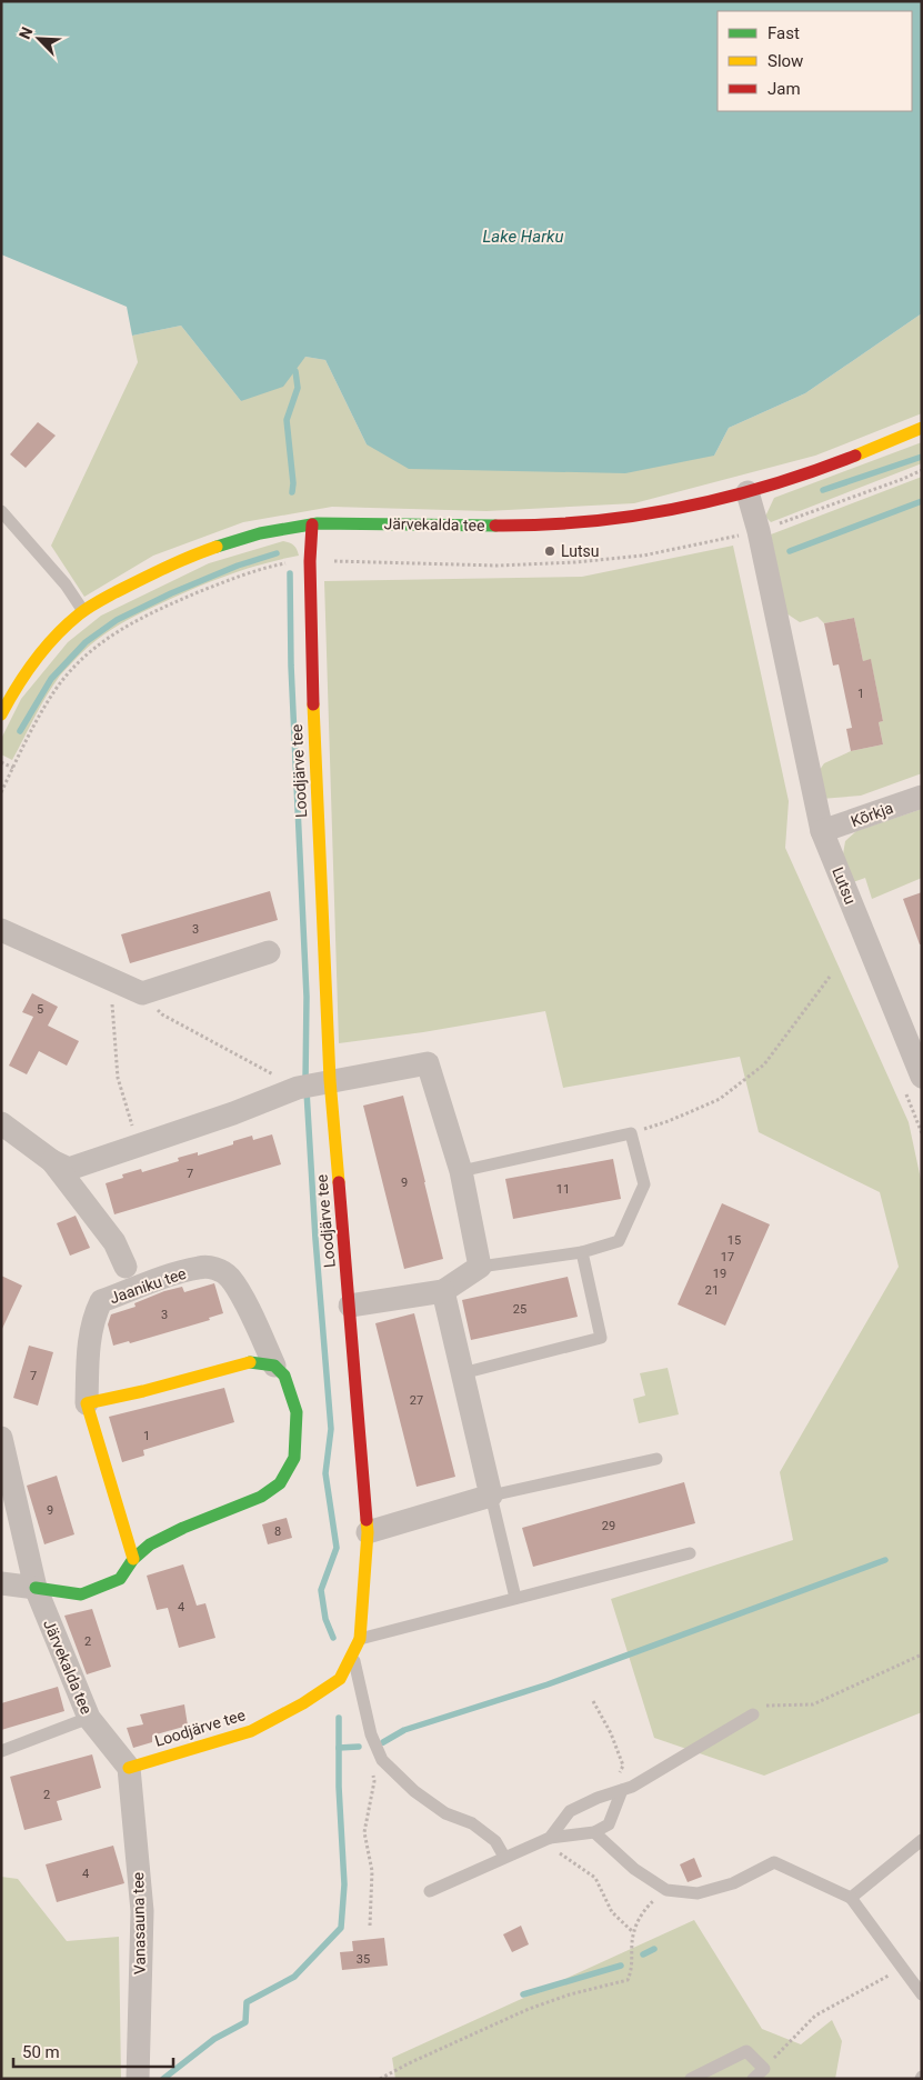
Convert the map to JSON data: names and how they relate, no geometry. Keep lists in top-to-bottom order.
{
  "streets": {
    "street": [
      "Järvekalda tee",
      "Loodjärve tee",
      "Kõrkja",
      "Lutsu",
      "Jaaniku tee",
      "Vanasauna tee"
    ]
  },
  "crossings": [
    ["Järvekalda tee", "Loodjärve tee"],
    ["Järvekalda tee", "Lutsu"],
    ["Järvekalda tee", "Jaaniku tee"],
    ["Järvekalda tee", "Vanasauna tee"],
    ["Loodjärve tee", "Vanasauna tee"],
    ["Kõrkja", "Lutsu"]
  ],
  "water": ["Lake Harku"],
  "places": ["Lutsu"],
  "house_numbers": [
    "1",
    "3",
    "5",
    "7",
    "9",
    "11",
    "15",
    "17",
    "19",
    "21",
    "25",
    "3",
    "7",
    "27",
    "1",
    "9",
    "29",
    "8",
    "4",
    "2",
    "2",
    "4",
    "35"
  ],
  "legend": ["Fast", "Slow", "Jam"],
  "scale_bar": "50 m",
  "north": "top left"
}
